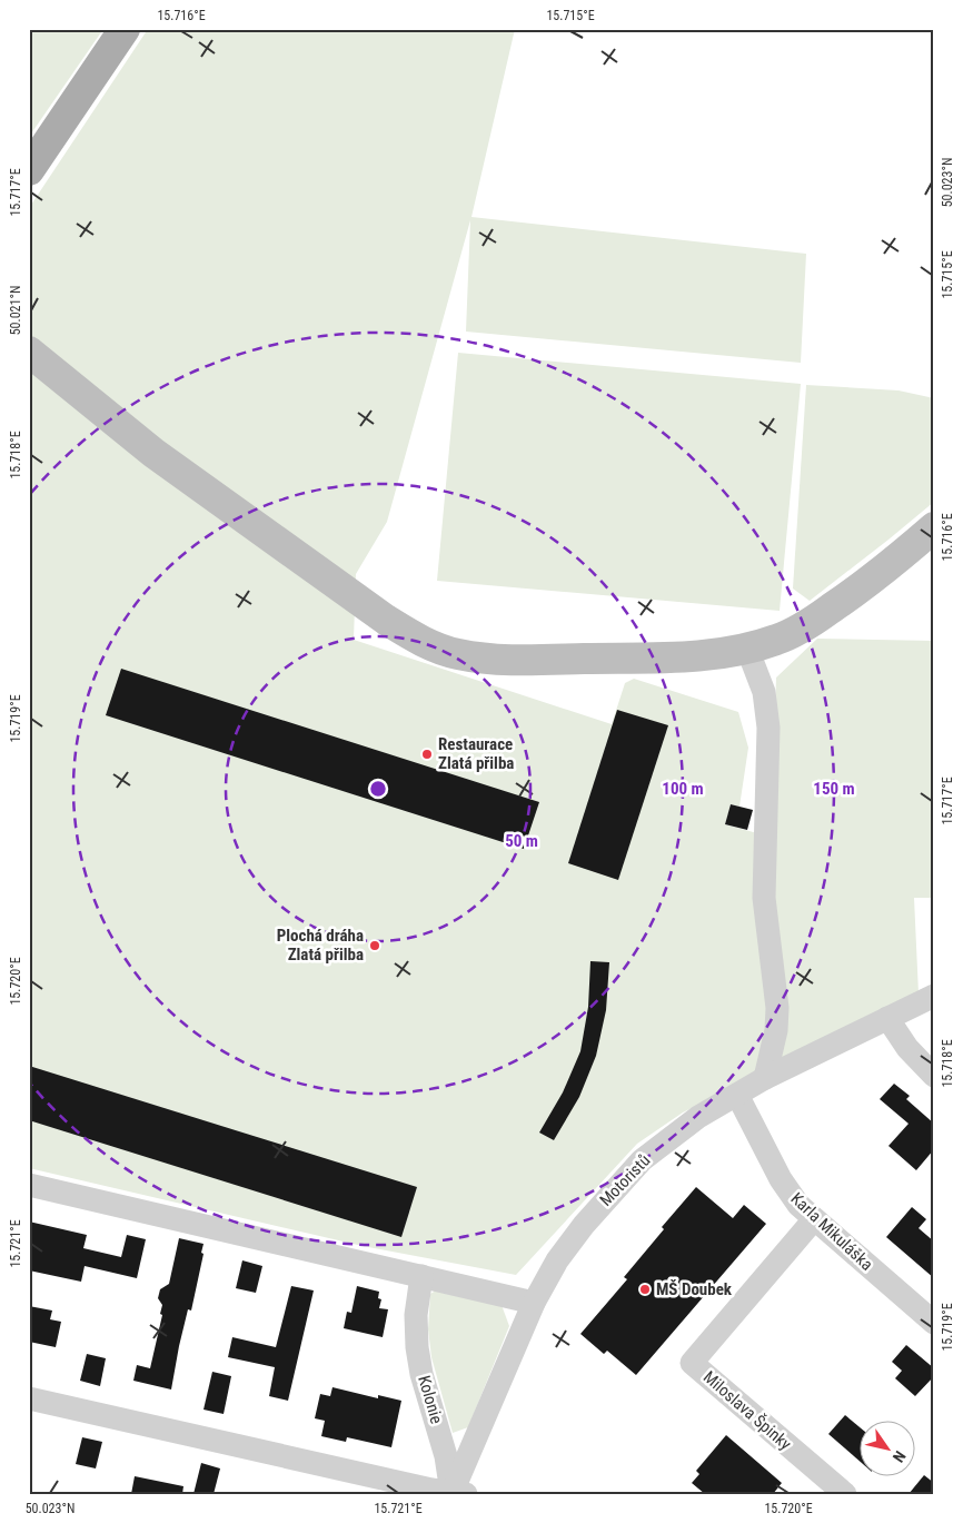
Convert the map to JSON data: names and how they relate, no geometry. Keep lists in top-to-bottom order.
{
  "streets": {
    "street": [
      "Motoristů",
      "Karla Mikuláška",
      "Kolonie",
      "Miloslava Špinky"
    ]
  },
  "crossings": [
    ["Motoristů", "Karla Mikuláška"],
    ["Motoristů", "Kolonie"],
    ["Karla Mikuláška", "Miloslava Špinky"]
  ],
  "places": ["Restaurace Zlatá přilba", "Plochá dráha Zlatá přilba", "MŠ Doubek"],
  "north": "bottom right",
  "coordinates": [
    "15.716°E",
    "15.715°E",
    "50.023°N",
    "15.717°E",
    "50.021°N",
    "15.718°E",
    "15.719°E",
    "15.720°E",
    "15.721°E"
  ],
  "rings": ["100 m", "150 m", "50 m"]
}
